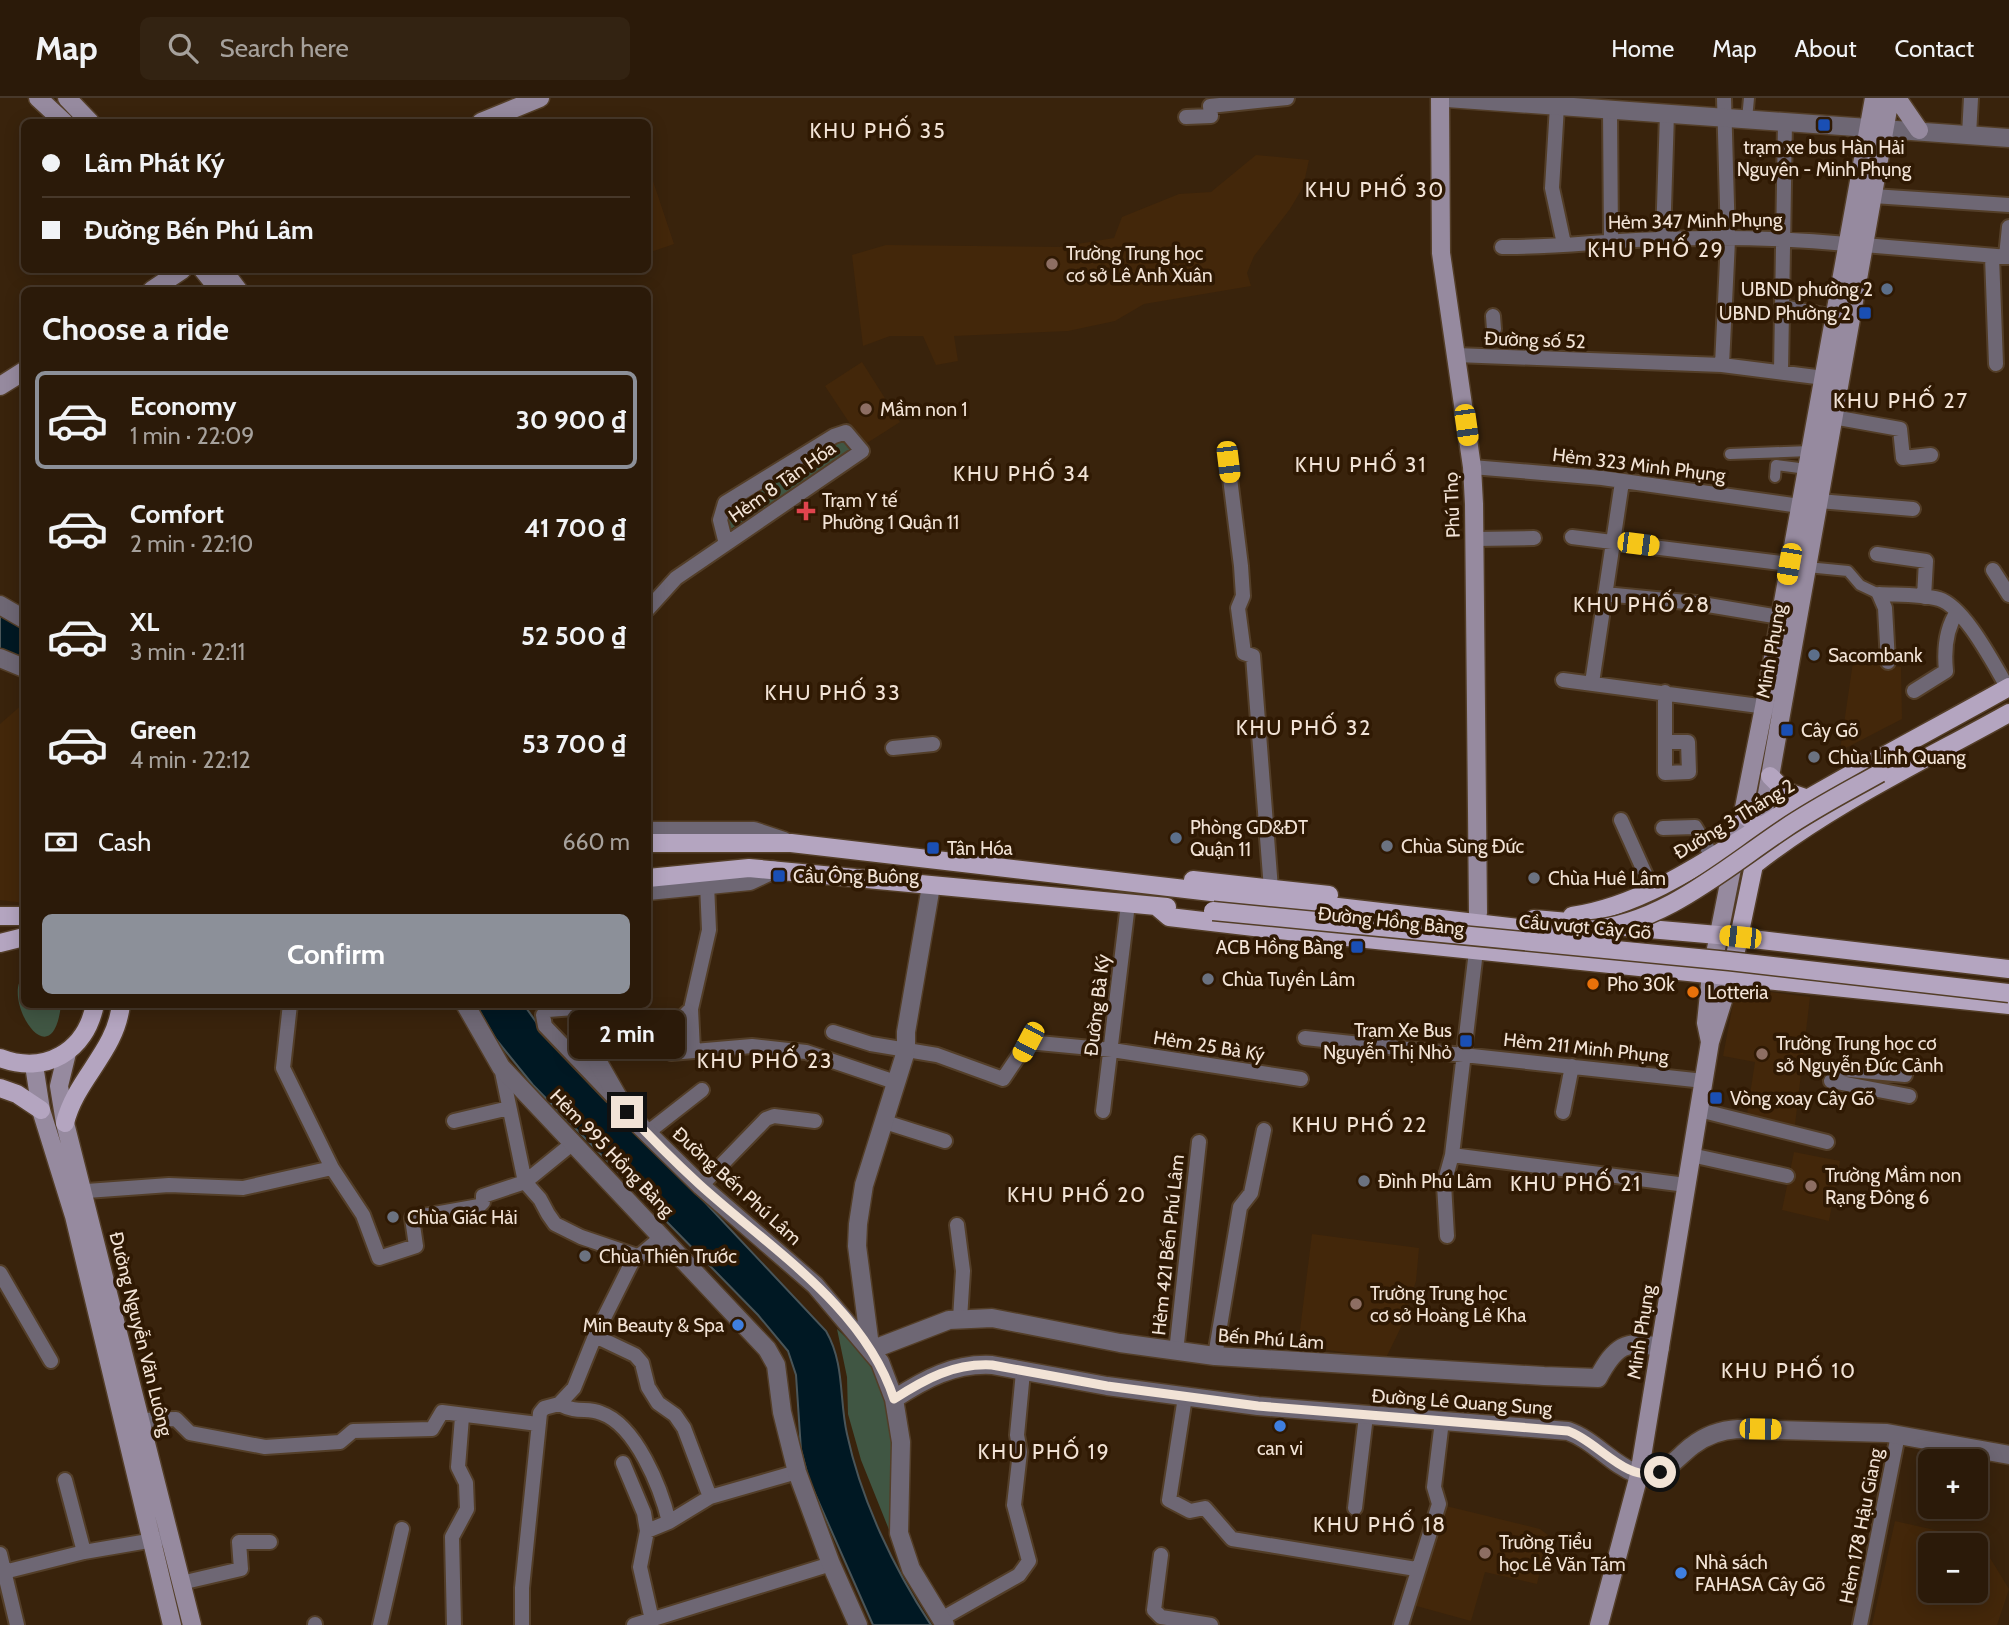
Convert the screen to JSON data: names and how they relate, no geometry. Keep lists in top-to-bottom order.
{
  "streets": {
    "main road": [
      "Phú Thọ",
      "Minh Phụng",
      "Đường 3 Tháng 2",
      "Đường Hồng Bàng",
      "Cầu vượt Cây Gõ",
      "Đường Nguyễn Văn Luông"
    ],
    "street": [
      "Hẻm 347 Minh Phụng",
      "Đường số 52",
      "Hẻm 323 Minh Phụng",
      "Hẻm 8 Tân Hóa",
      "Đường Bà Ký",
      "Hẻm 25 Bà Ký",
      "Hẻm 211 Minh Phụng",
      "Hẻm 995 Hồng Bàng",
      "Đường Bến Phú Lâm",
      "Hẻm 421 Bến Phú Lâm",
      "Bến Phú Lâm",
      "Đường Lê Quang Sung",
      "Hẻm 178 Hậu Giang"
    ]
  },
  "crossings": [
    ["Hẻm 347 Minh Phụng", "Minh Phụng"],
    ["Đường số 52", "Phú Thọ"],
    ["Đường số 52", "Minh Phụng"],
    ["Hẻm 323 Minh Phụng", "Phú Thọ"],
    ["Hẻm 323 Minh Phụng", "Minh Phụng"],
    ["Phú Thọ", "Đường Hồng Bàng"],
    ["Minh Phụng", "Đường 3 Tháng 2"],
    ["Minh Phụng", "Đường Hồng Bàng"],
    ["Minh Phụng", "Hẻm 211 Minh Phụng"],
    ["Minh Phụng", "Bến Phú Lâm"],
    ["Minh Phụng", "Đường Lê Quang Sung"],
    ["Đường 3 Tháng 2", "Đường Hồng Bàng"],
    ["Đường 3 Tháng 2", "Cầu vượt Cây Gõ"],
    ["Đường Hồng Bàng", "Cầu vượt Cây Gõ"],
    ["Đường Hồng Bàng", "Đường Bà Ký"],
    ["Đường Bà Ký", "Hẻm 25 Bà Ký"],
    ["Đường Bến Phú Lâm", "Bến Phú Lâm"],
    ["Hẻm 421 Bến Phú Lâm", "Bến Phú Lâm"]
  ],
  "districts": [
    "KHU PHỐ 35",
    "KHU PHỐ 30",
    "KHU PHỐ 29",
    "KHU PHỐ 27",
    "KHU PHỐ 31",
    "KHU PHỐ 34",
    "KHU PHỐ 28",
    "KHU PHỐ 33",
    "KHU PHỐ 32",
    "KHU PHỐ 23",
    "KHU PHỐ 22",
    "KHU PHỐ 21",
    "KHU PHỐ 20",
    "KHU PHỐ 10",
    "KHU PHỐ 19",
    "KHU PHỐ 18"
  ],
  "places": {
    "transit": [
      "trạm xe bus Hàn Hải Nguyên - Minh Phụng",
      "UBND Phường 2",
      "Cây Gõ",
      "Tân Hóa",
      "Cầu Ông Buông",
      "ACB Hồng Bàng",
      "Trạm Xe Bus Nguyễn Thị Nhỏ",
      "Vòng xoay Cây Gõ"
    ],
    "other": [
      "Trường Trung học cơ sở Lê Anh Xuân",
      "UBND phường 2",
      "Mầm non 1",
      "Sacombank",
      "Chùa Linh Quang",
      "Phòng GD&ĐT Quận 11",
      "Chùa Sùng Đức",
      "Chùa Huê Lâm",
      "Chùa Tuyền Lâm",
      "Pho 30k",
      "Lotteria",
      "Trường Trung học cơ sở Nguyễn Đức Cảnh",
      "Đình Phú Lâm",
      "Trường Mầm non Rạng Đông 6",
      "Chùa Giác Hải",
      "Chùa Thiên Trước",
      "Trường Trung học cơ sở Hoàng Lê Kha",
      "Min Beauty & Spa",
      "can vi",
      "Trường Tiểu học Lê Văn Tám",
      "Nhà sách FAHASA Cây Gõ"
    ],
    "health": ["Trạm Y tế Phường 1 Quận 11"]
  },
  "page": {
    "header": "Map",
    "search": "Search here",
    "nav": [
      "Home",
      "Map",
      "About",
      "Contact"
    ],
    "banner": ["Lâm Phát Ký", "Đường Bến Phú Lâm"],
    "heading": "Choose a ride",
    "list": [
      {
        "name": "Economy",
        "note": "1 min · 22:09",
        "value": "30 900 ₫"
      },
      {
        "name": "Comfort",
        "note": "2 min · 22:10",
        "value": "41 700 ₫"
      },
      {
        "name": "XL",
        "note": "3 min · 22:11",
        "value": "52 500 ₫"
      },
      {
        "name": "Green",
        "note": "4 min · 22:12",
        "value": "53 700 ₫"
      }
    ],
    "pay": ["Cash", "660 m"],
    "buttons": "Confirm",
    "bubble": "2 min",
    "map_buttons": ["+", "−"]
  }
}
